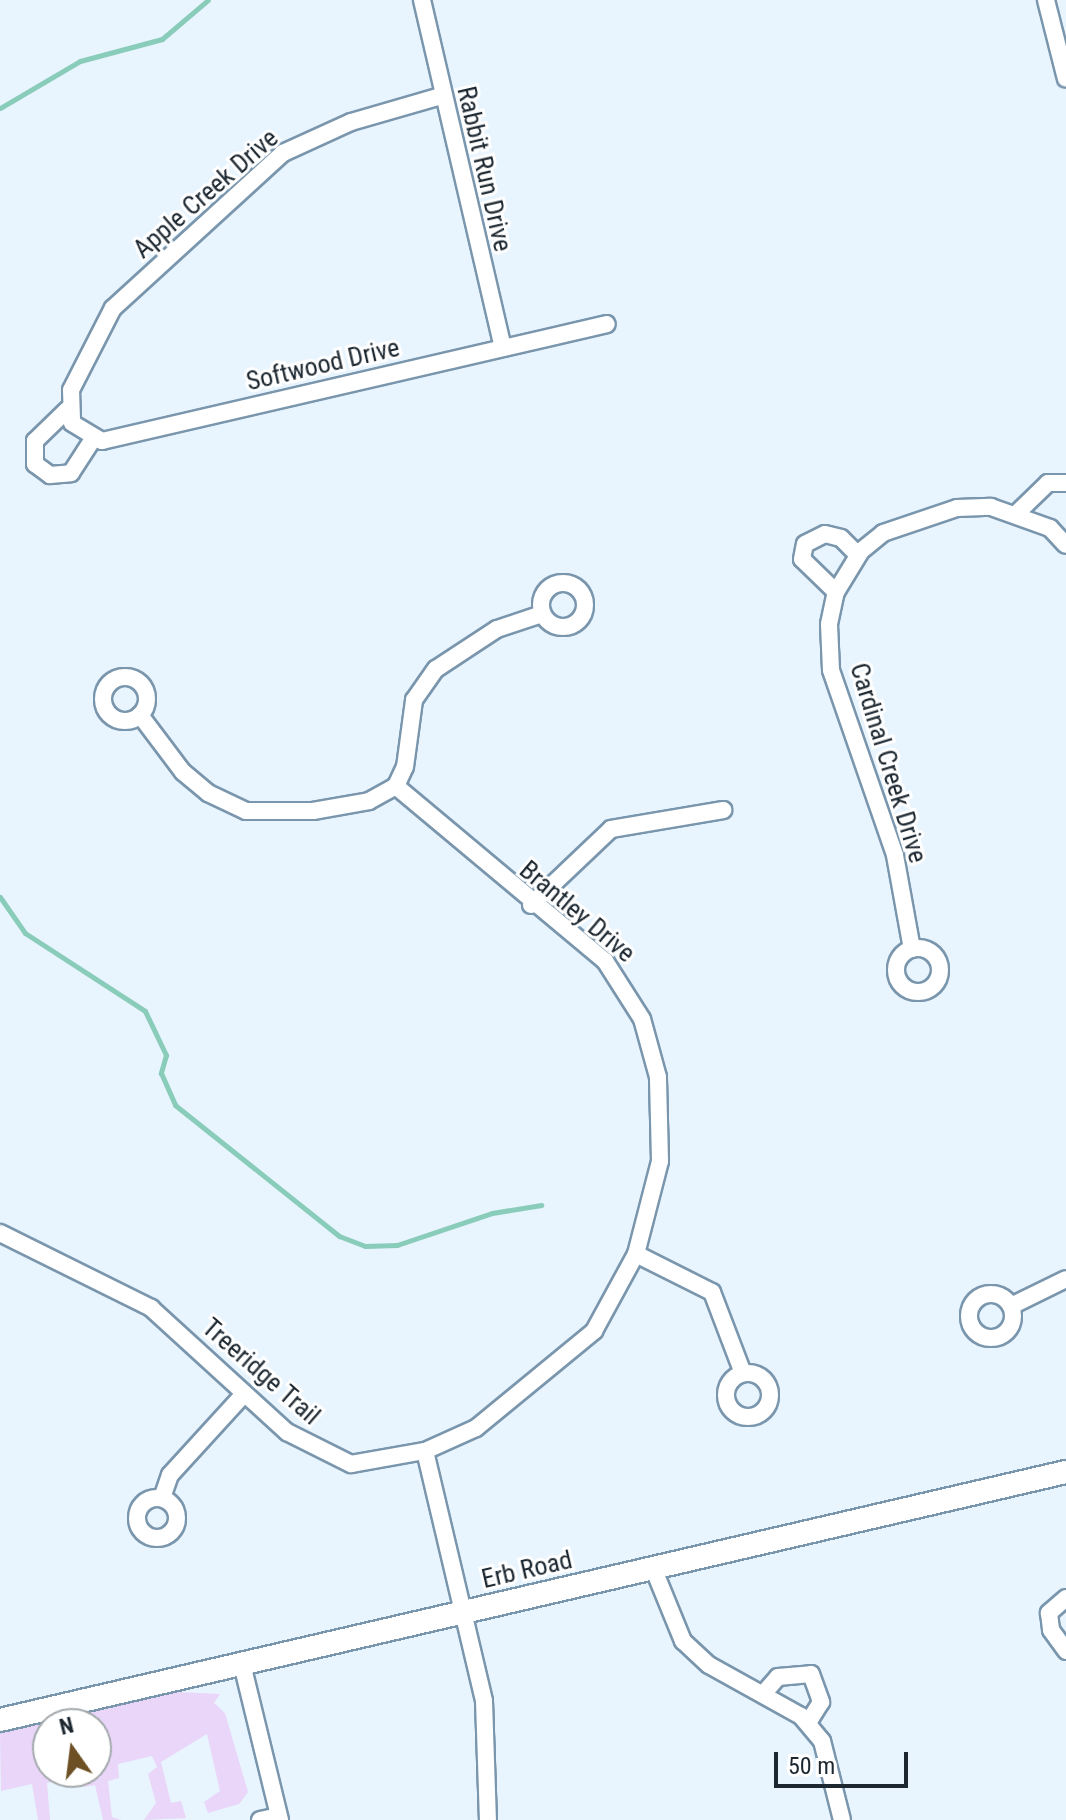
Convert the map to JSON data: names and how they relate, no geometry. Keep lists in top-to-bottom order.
{
  "streets": {
    "street": [
      "Rabbit Run Drive",
      "Apple Creek Drive",
      "Softwood Drive",
      "Cardinal Creek Drive",
      "Brantley Drive",
      "Treeridge Trail",
      "Erb Road"
    ]
  },
  "crossings": [
    ["Rabbit Run Drive", "Apple Creek Drive"],
    ["Rabbit Run Drive", "Softwood Drive"],
    ["Apple Creek Drive", "Softwood Drive"],
    ["Brantley Drive", "Treeridge Trail"]
  ],
  "scale_bar": "50 m",
  "north": "top"
}
